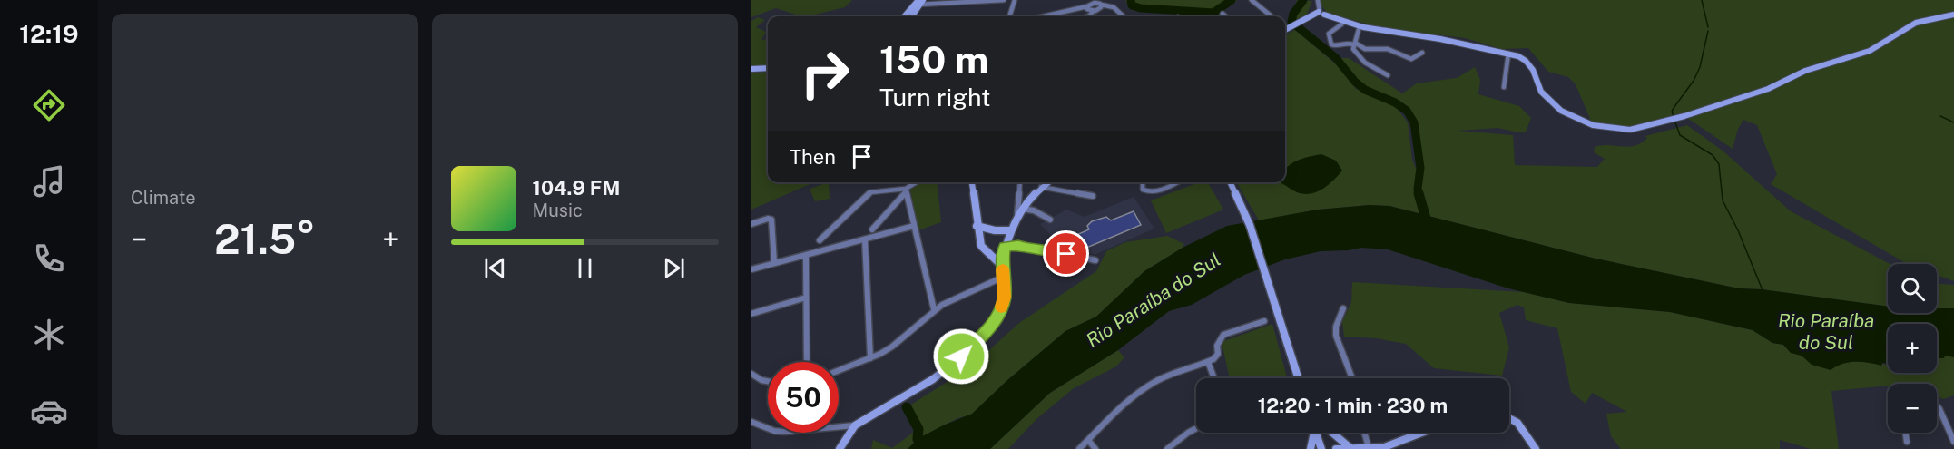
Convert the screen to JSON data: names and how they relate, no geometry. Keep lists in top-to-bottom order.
{
  "water": ["Rio Paraíba do Sul"],
  "page": {
    "tabs": "12:19",
    "tile": "Climate",
    "turn": ["150 m", "Turn right"],
    "then": "Then",
    "song": ["104.9 FM", "Music"],
    "heat": ["−", "21.5°", "+"],
    "map_buttons": ["+", "−"],
    "limit": "50",
    "trip": "12:20 · 1 min · 230 m"
  }
}
